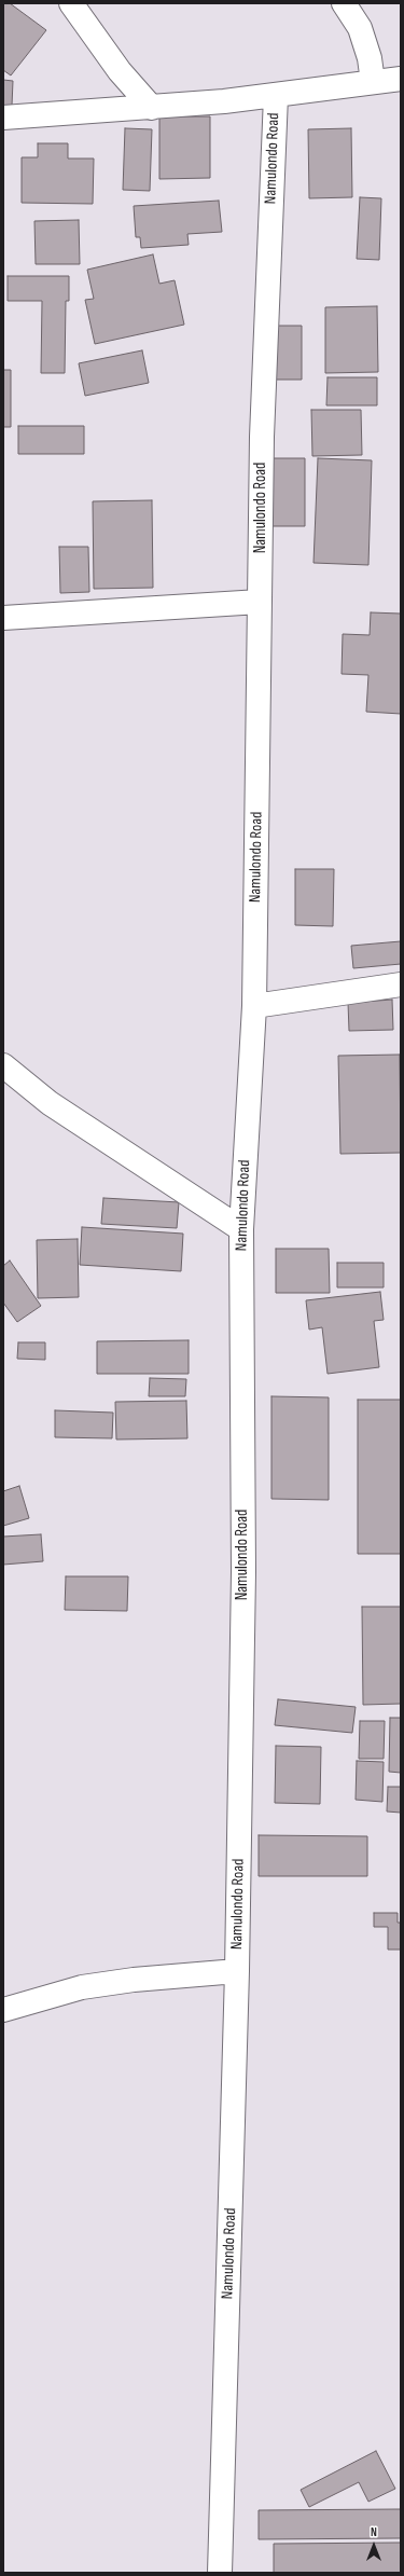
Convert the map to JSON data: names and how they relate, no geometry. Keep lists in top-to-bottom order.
{
  "streets": {
    "street": ["Namulondo Road"]
  },
  "north": "top"
}
